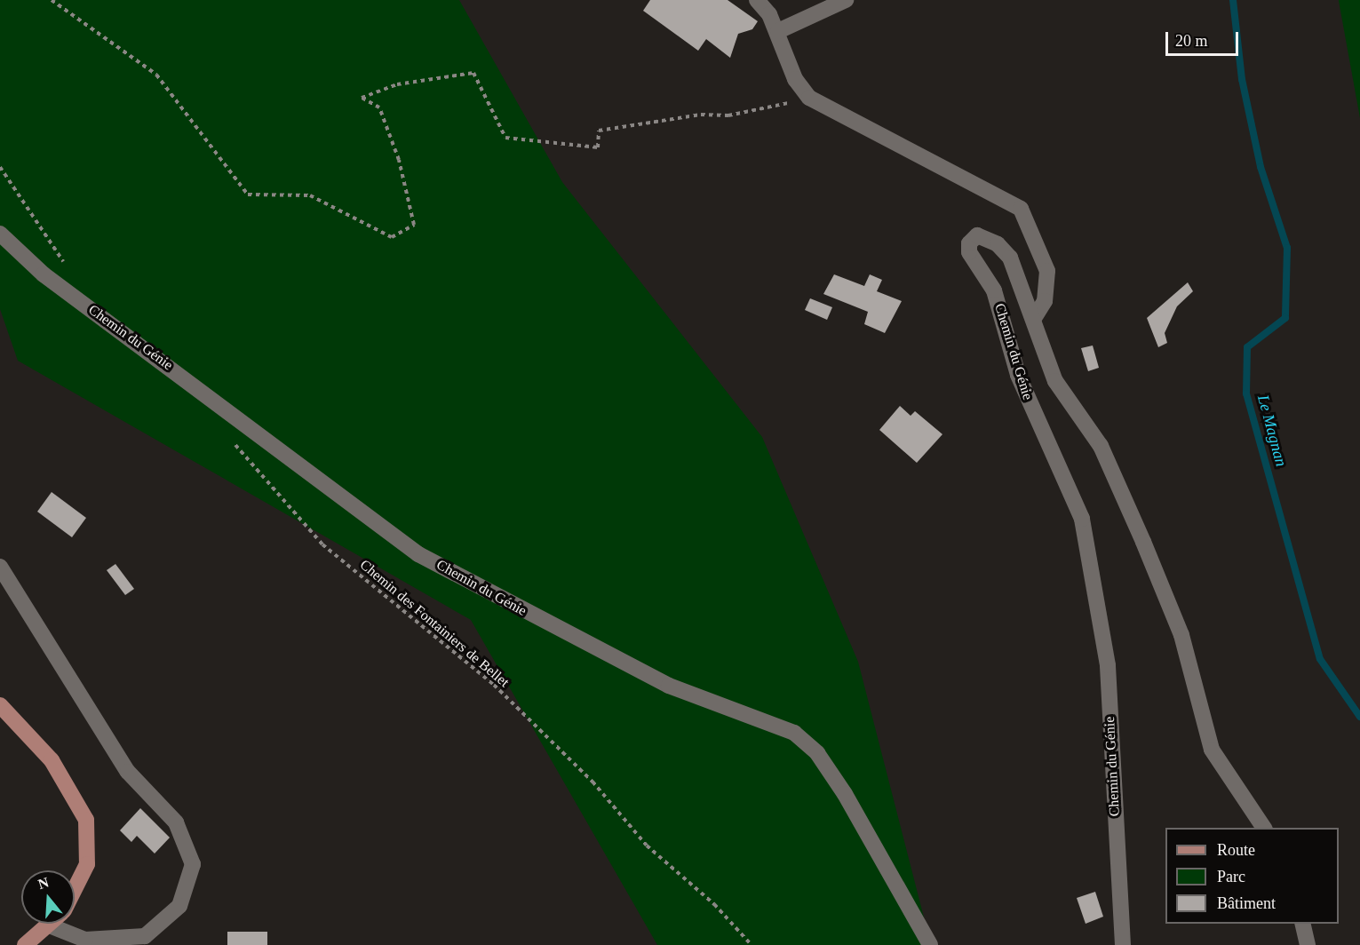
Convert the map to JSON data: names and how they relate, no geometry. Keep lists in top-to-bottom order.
{
  "streets": {
    "street": ["Chemin du Génie"],
    "path": ["Chemin des Fontainiers de Bellet"]
  },
  "water": ["Le Magnan"],
  "legend": ["Route", "Parc", "Bâtiment"],
  "scale_bar": "20 m",
  "north": "top"
}
